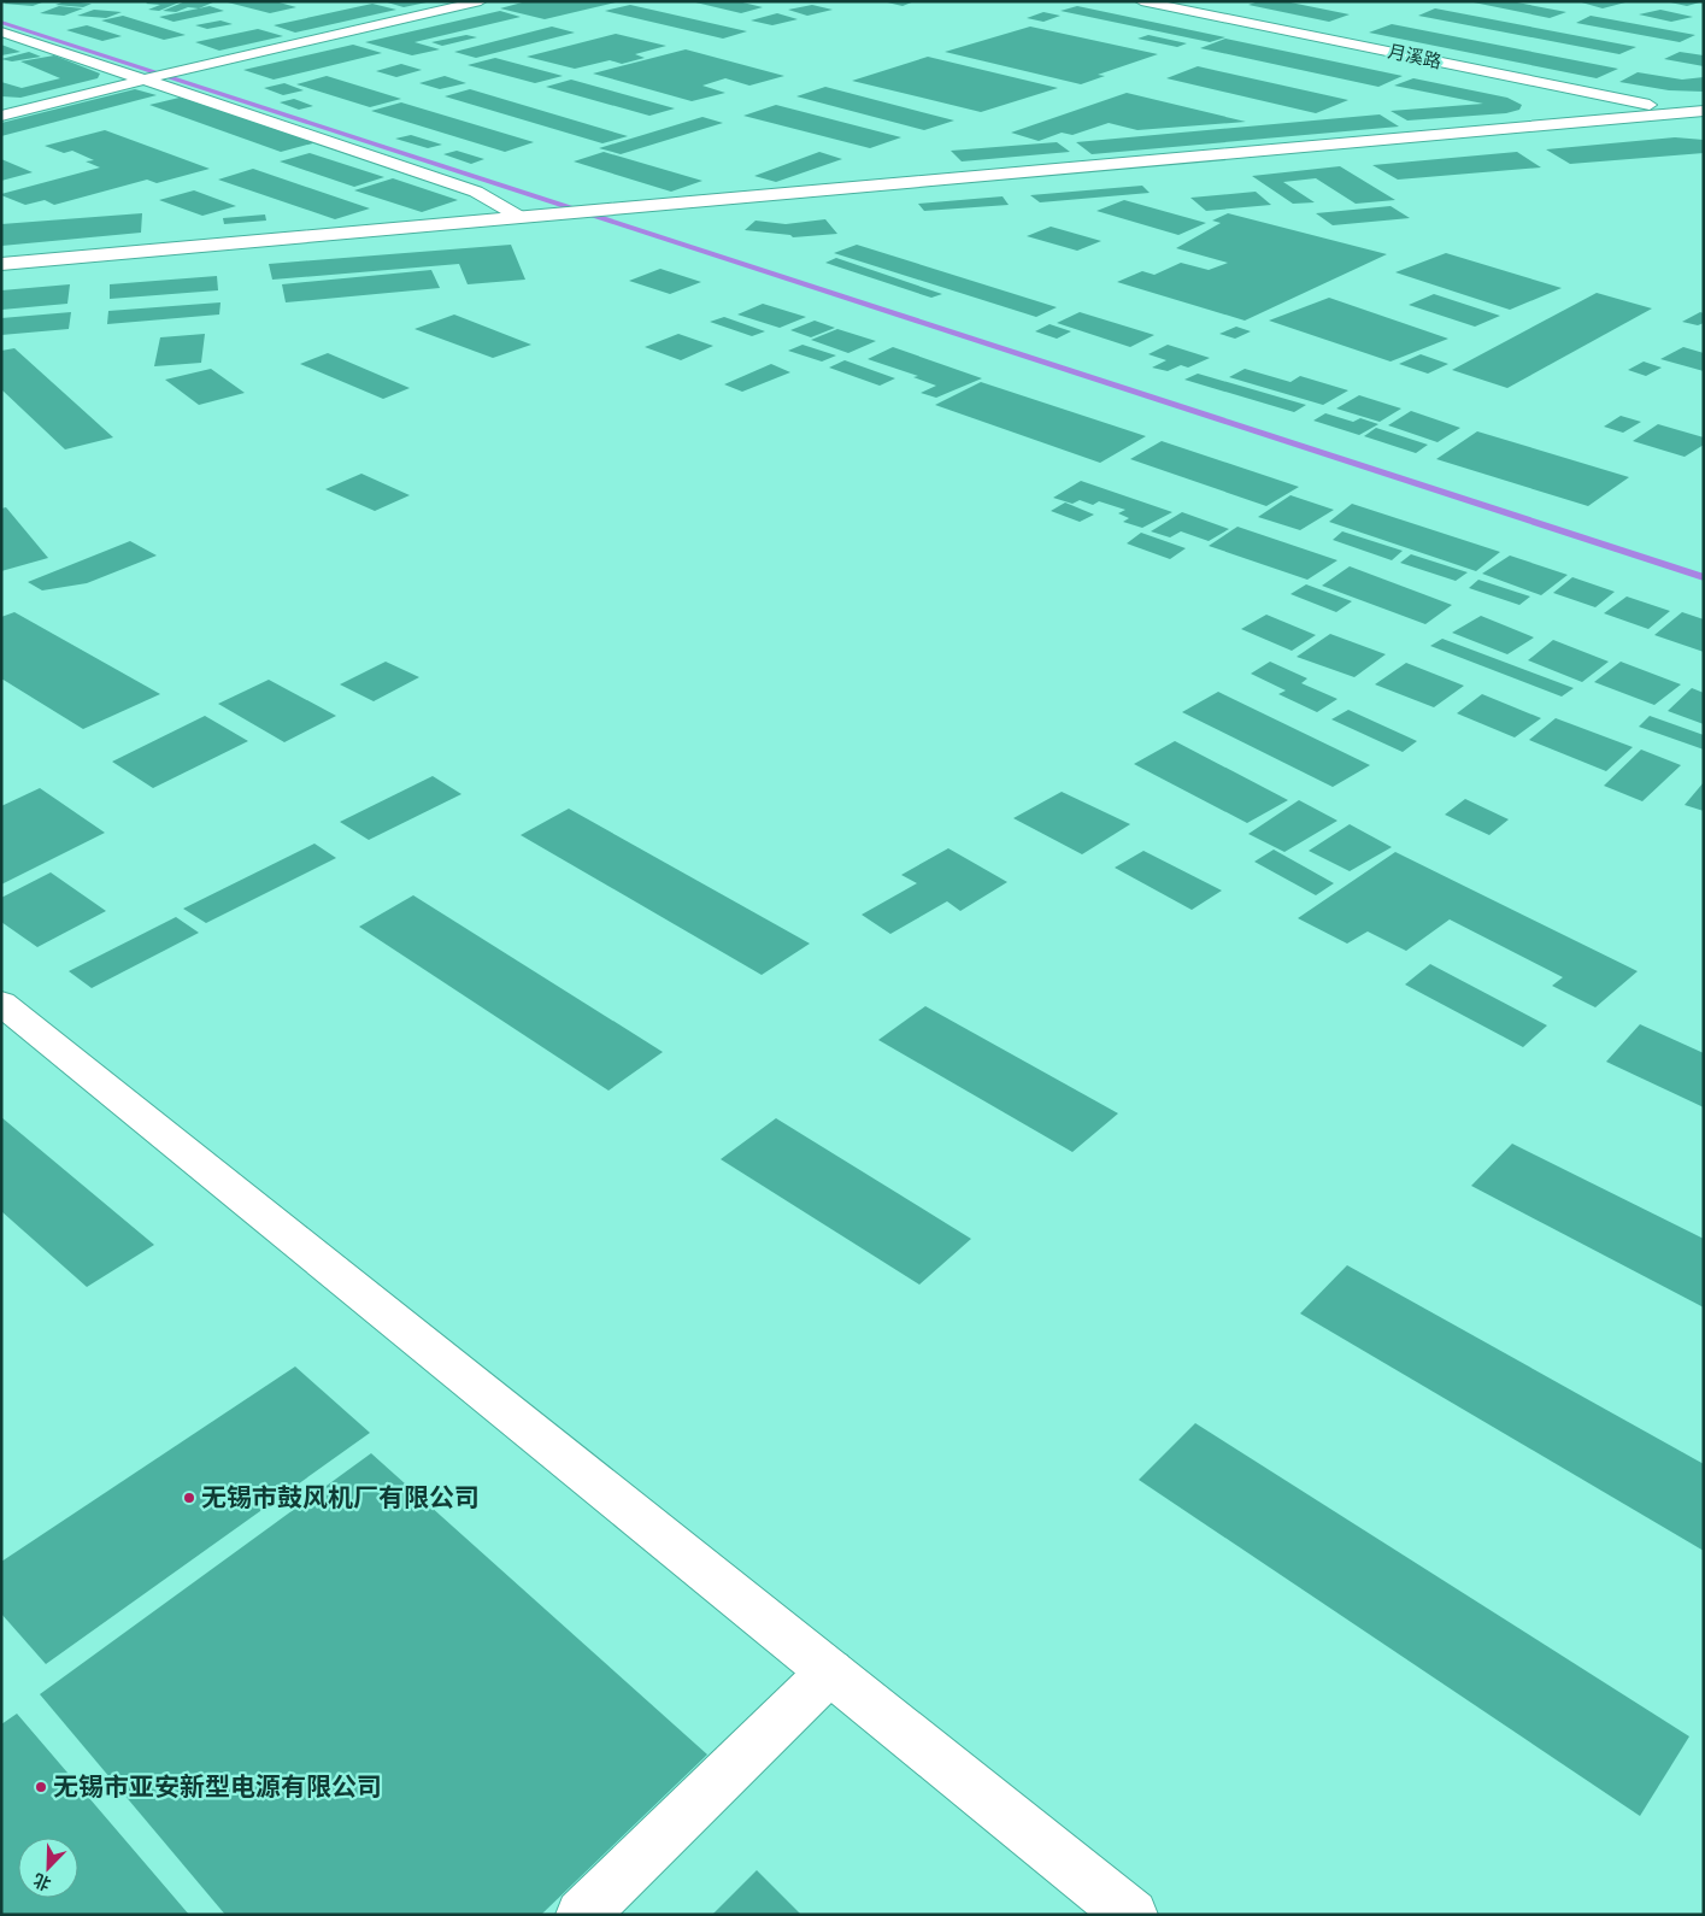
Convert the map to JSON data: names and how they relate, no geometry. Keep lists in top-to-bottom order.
{
  "streets": {
    "street": ["月溪路"]
  },
  "places": ["无锡市鼓风机厂有限公司", "无锡市亚安新型电源有限公司"],
  "north": "bottom left"
}
